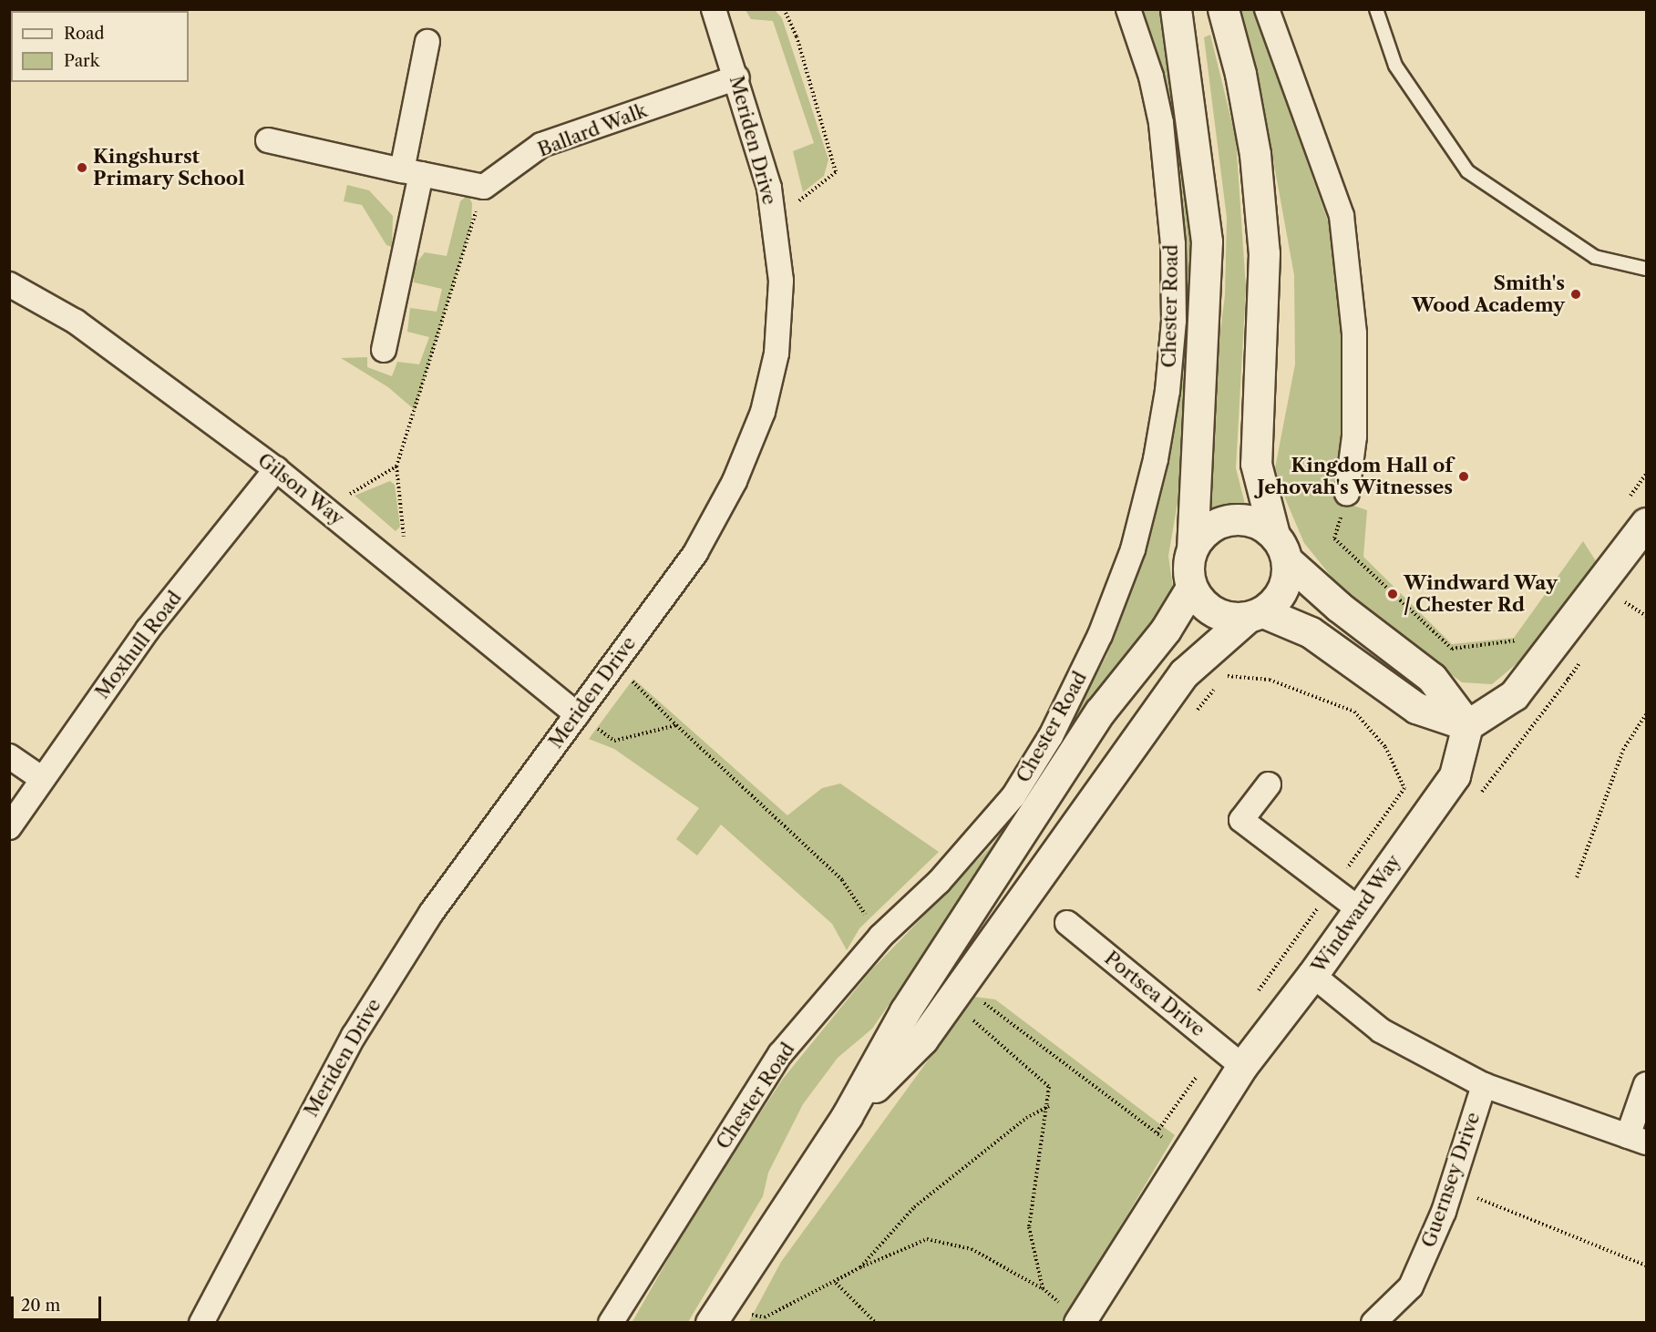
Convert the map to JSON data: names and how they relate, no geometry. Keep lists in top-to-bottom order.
{
  "streets": {
    "main road": ["Chester Road", "Windward Way"],
    "street": [
      "Ballard Walk",
      "Meriden Drive",
      "Gilson Way",
      "Moxhull Road",
      "Portsea Drive",
      "Guernsey Drive"
    ]
  },
  "crossings": [
    ["Ballard Walk", "Meriden Drive"],
    ["Meriden Drive", "Gilson Way"],
    ["Gilson Way", "Moxhull Road"],
    ["Windward Way", "Portsea Drive"],
    ["Windward Way", "Guernsey Drive"]
  ],
  "places": [
    "Kingshurst Primary School",
    "Smith's Wood Academy",
    "Kingdom Hall of Jehovah's Witnesses",
    "Windward Way / Chester Rd"
  ],
  "legend": ["Road", "Park"],
  "scale_bar": "20 m"
}
